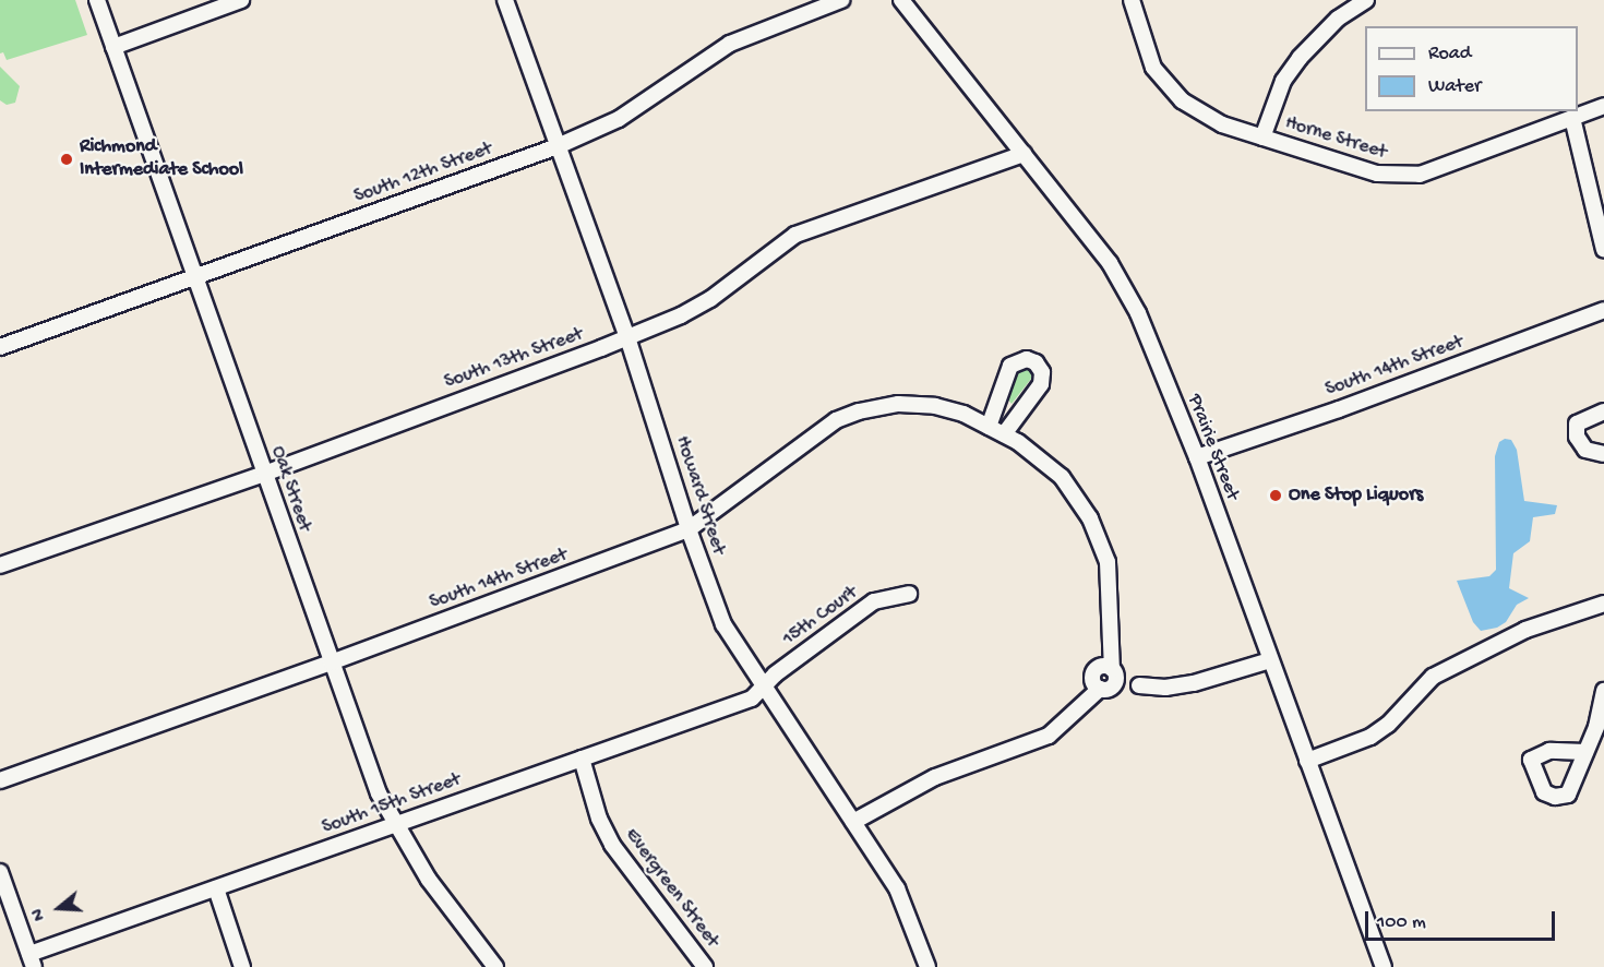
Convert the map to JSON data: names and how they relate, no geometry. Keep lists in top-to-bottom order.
{
  "streets": {
    "street": [
      "Horne Street",
      "South 12th Street",
      "South 13th Street",
      "South 14th Street",
      "Prairie Street",
      "Oak Street",
      "Howard Street",
      "15th Court",
      "South 15th Street",
      "Evergreen Street"
    ]
  },
  "crossings": [
    ["South 12th Street", "Oak Street"],
    ["South 12th Street", "Howard Street"],
    ["South 13th Street", "Prairie Street"],
    ["South 13th Street", "Oak Street"],
    ["South 13th Street", "Howard Street"],
    ["South 14th Street", "Prairie Street"],
    ["South 14th Street", "Oak Street"],
    ["South 14th Street", "Howard Street"],
    ["Oak Street", "South 15th Street"],
    ["Howard Street", "15th Court"],
    ["Howard Street", "South 15th Street"],
    ["15th Court", "South 15th Street"],
    ["South 15th Street", "Evergreen Street"]
  ],
  "places": ["Richmond Intermediate School", "One Stop Liquors"],
  "legend": ["Road", "Water"],
  "scale_bar": "100 m",
  "north": "left"
}
